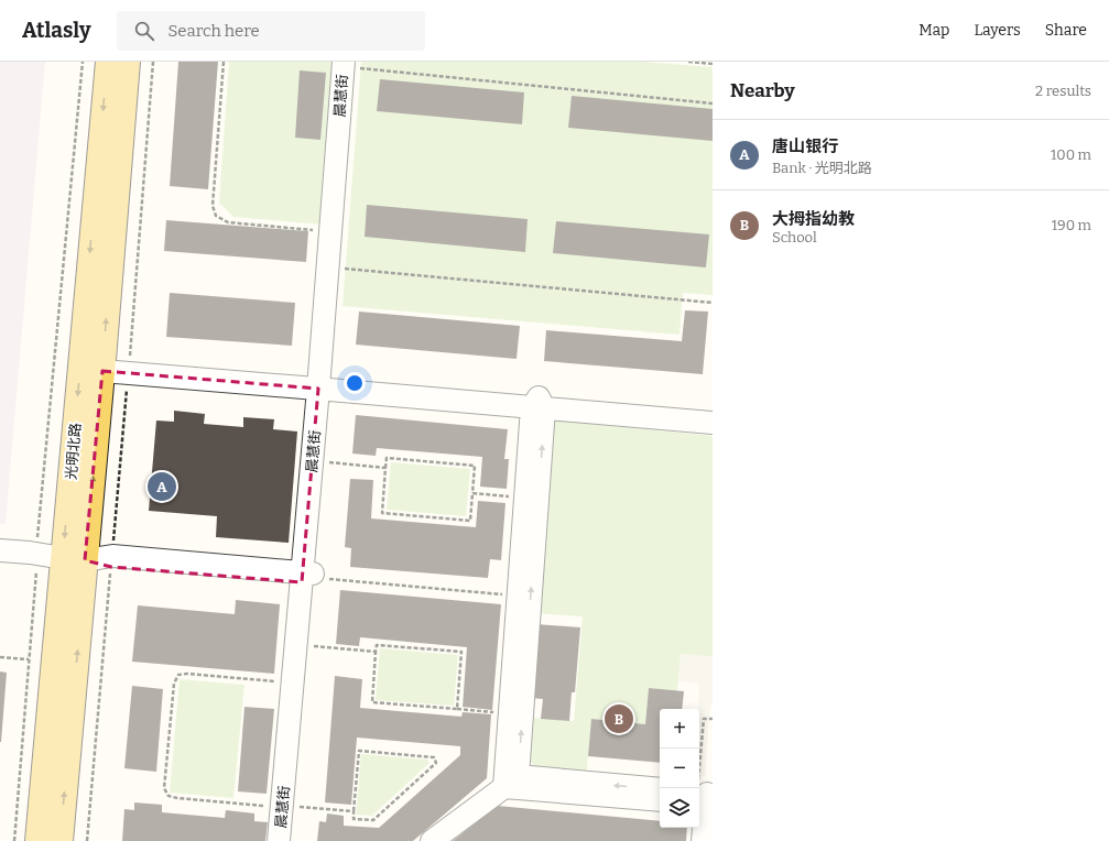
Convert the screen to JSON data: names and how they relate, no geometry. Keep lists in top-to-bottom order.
{
  "streets": {
    "main road": ["光明北路"],
    "street": ["晨慧街"]
  },
  "page": {
    "header": "Atlasly",
    "search": "Search here",
    "nav": ["Map", "Layers", "Share"],
    "heading": ["Nearby", "2 results"],
    "list": [
      {
        "mark": "A",
        "name": "唐山银行",
        "note": "Bank · 光明北路",
        "value": "100 m"
      },
      {
        "mark": "B",
        "name": "大拇指幼教",
        "note": "School",
        "value": "190 m"
      }
    ],
    "pins": ["A", "B"],
    "map_buttons": ["+", "−"]
  }
}
